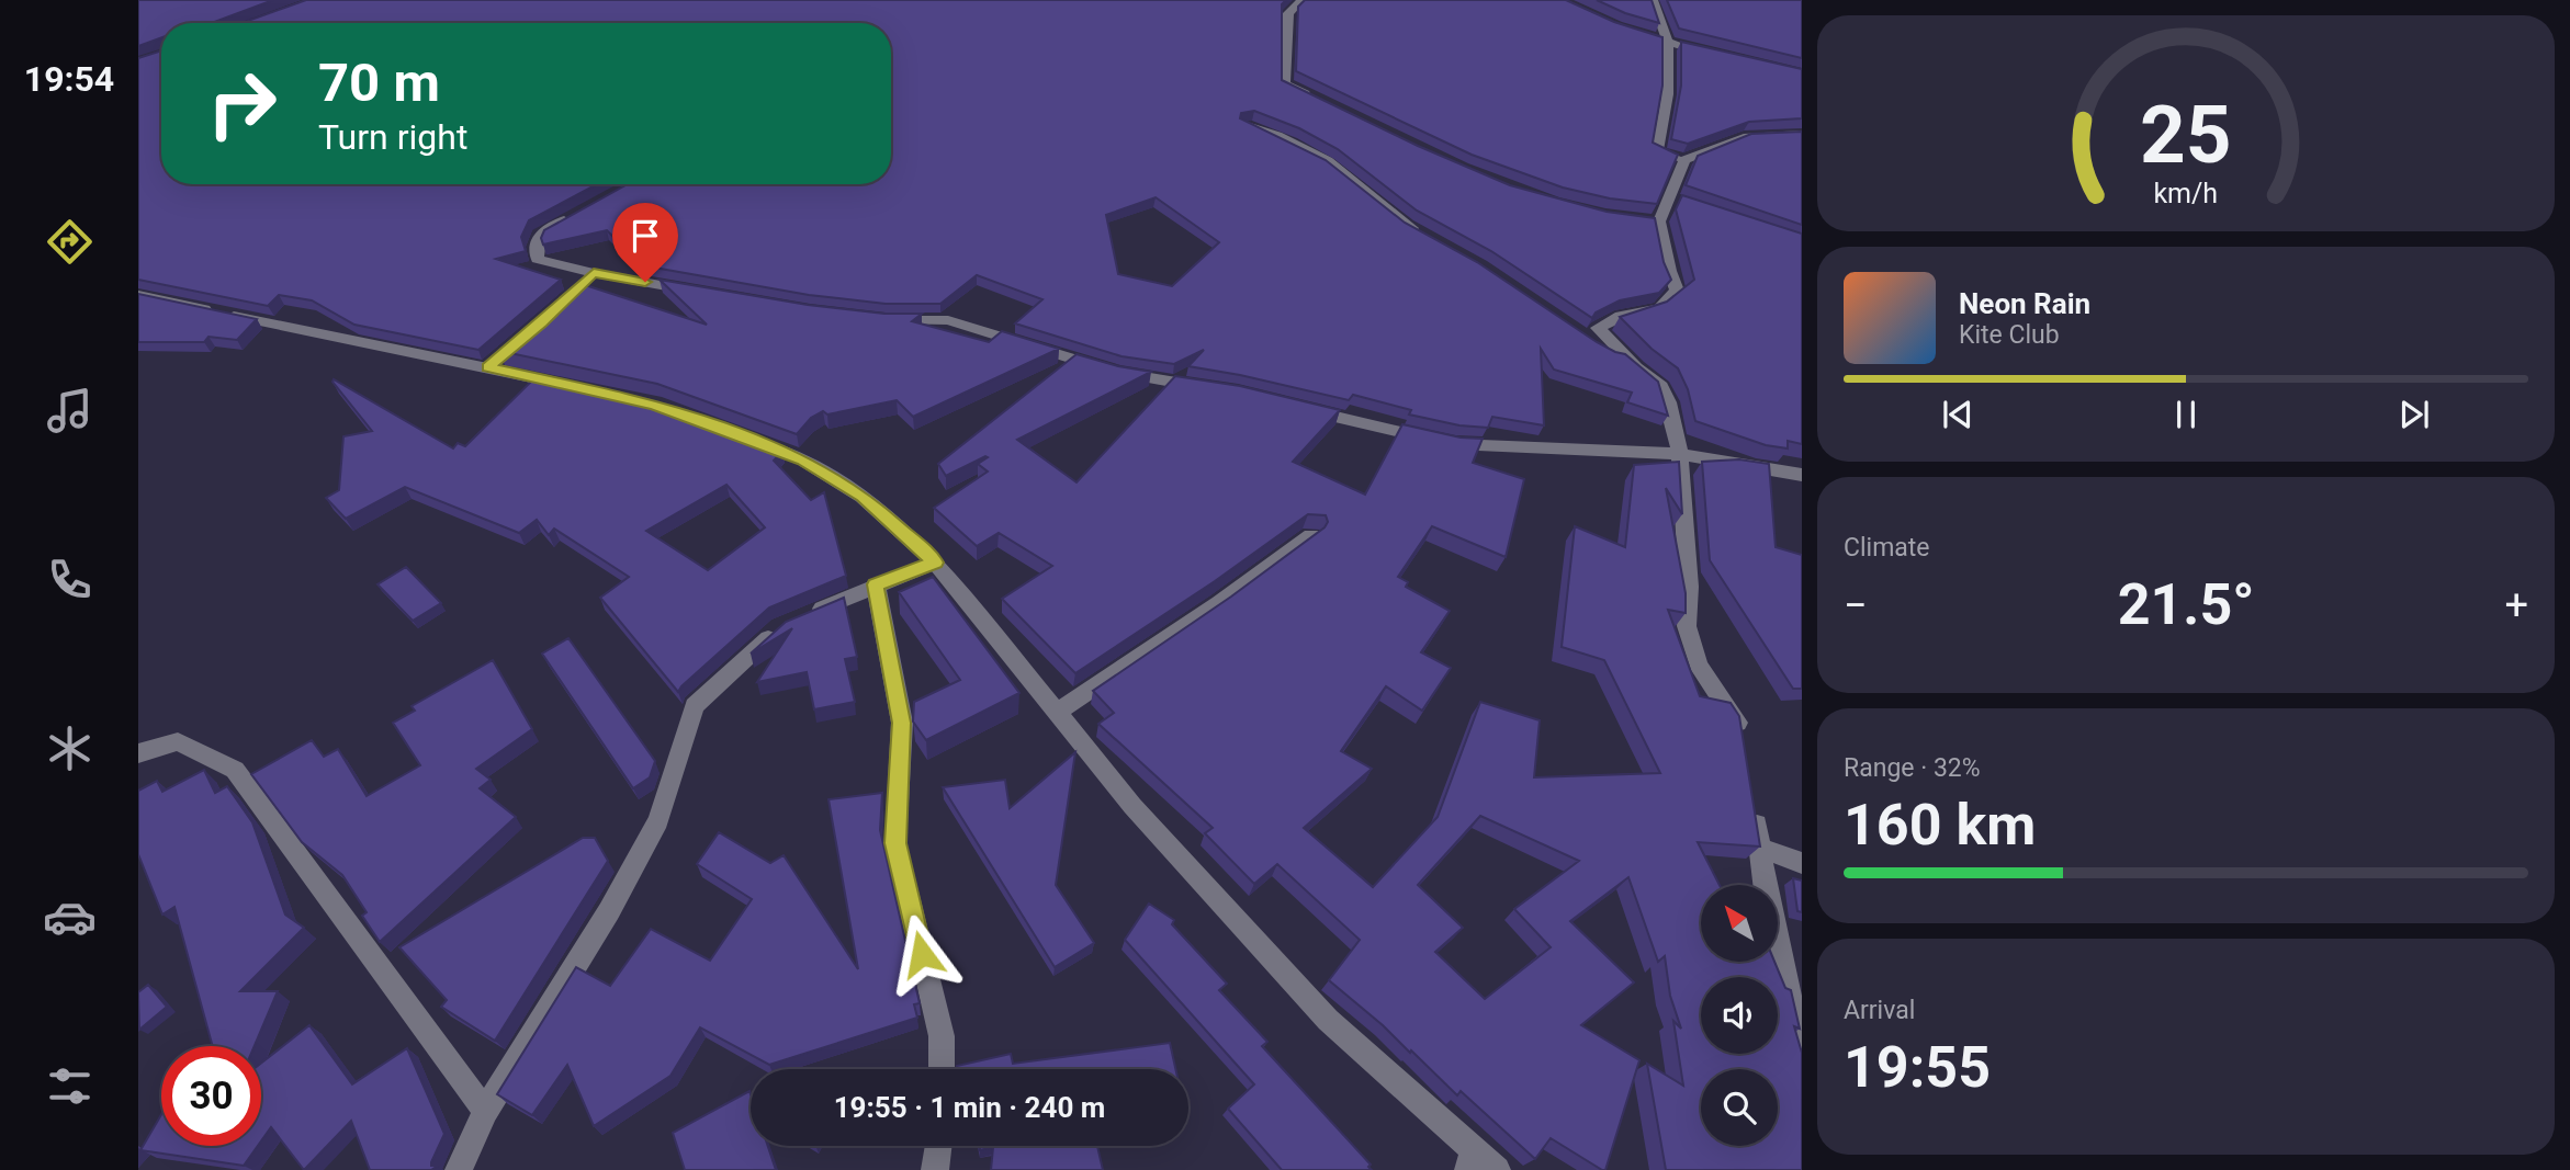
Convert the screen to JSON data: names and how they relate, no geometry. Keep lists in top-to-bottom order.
{
  "north": "top left",
  "page": {
    "tabs": "19:54",
    "turn": ["70 m", "Turn right"],
    "song": ["Neon Rain", "Kite Club"],
    "tile": [
      "Climate",
      ["Range · 32%", "160 km"],
      ["Arrival", "19:55"]
    ],
    "heat": ["−", "21.5°", "+"],
    "limit": "30",
    "trip": "19:55 · 1 min · 240 m",
    "gauge": ["25", "km/h"]
  }
}
